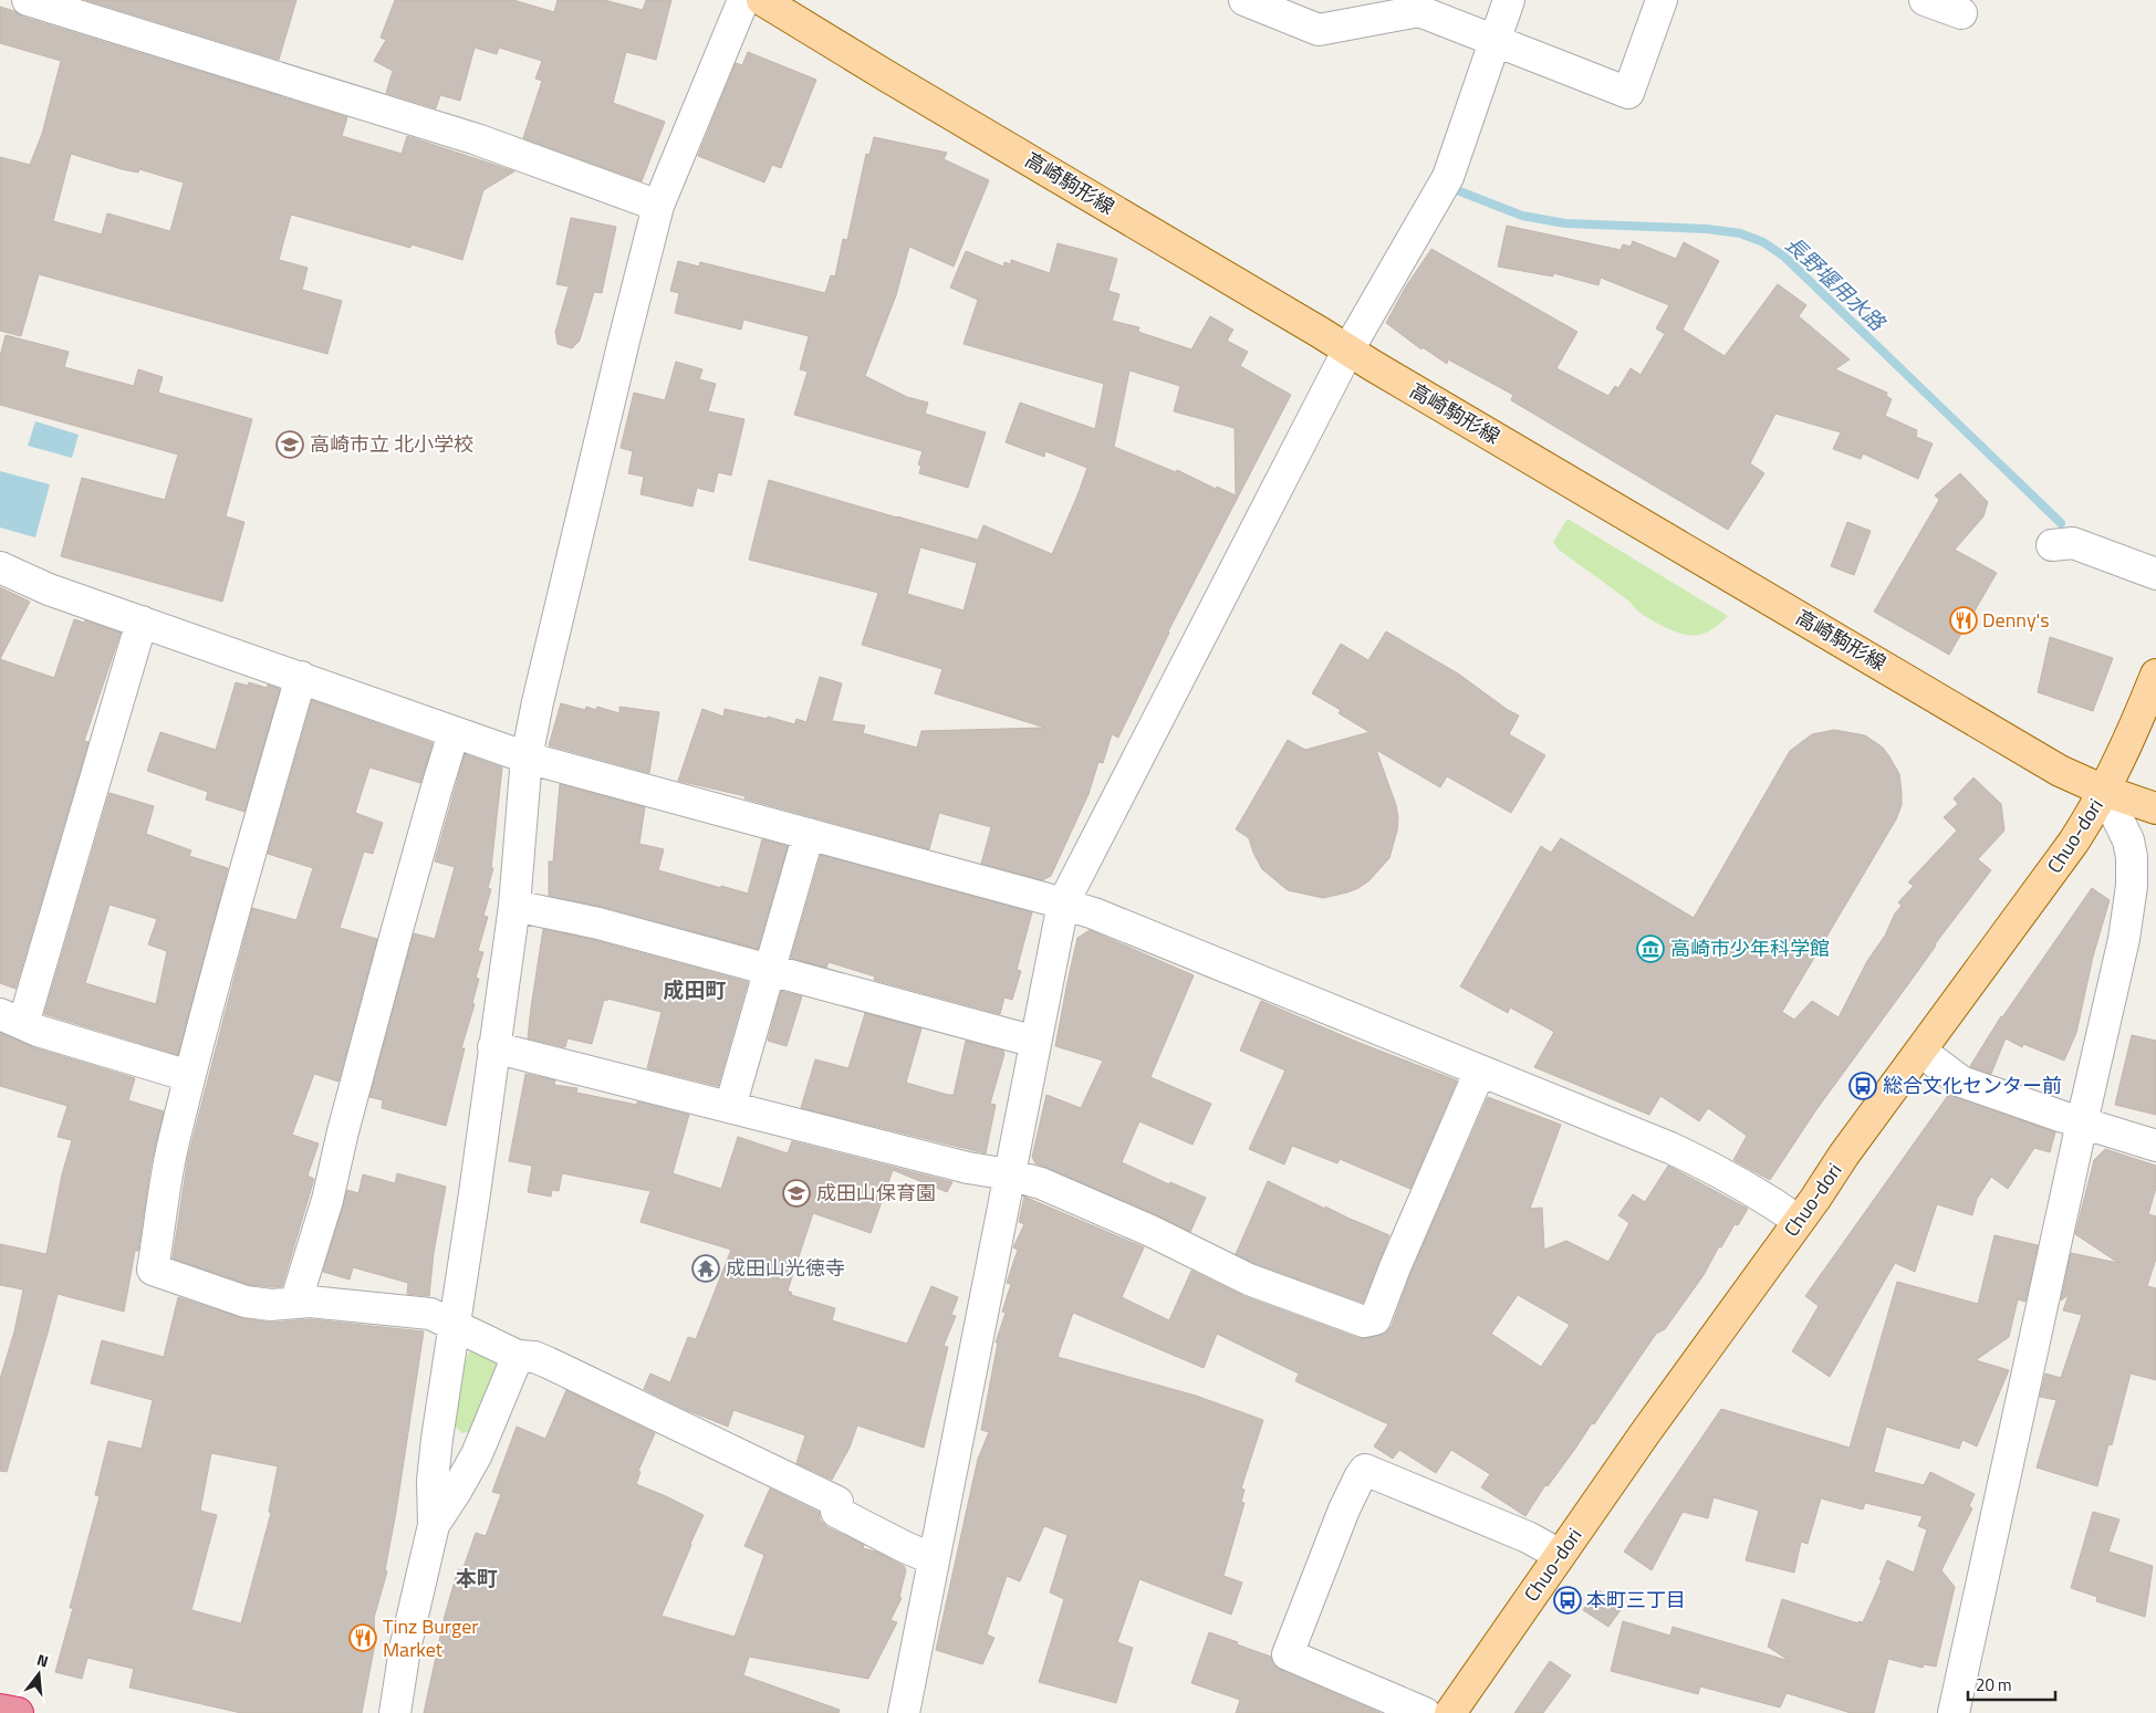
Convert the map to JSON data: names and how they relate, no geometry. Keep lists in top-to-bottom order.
{
  "streets": {
    "main road": ["高崎駒形線", "Chuo-dori"]
  },
  "crossings": [
    ["高崎駒形線", "Chuo-dori"]
  ],
  "districts": ["成田町", "本町"],
  "water": ["長野堰用水路"],
  "places": {
    "school or university": ["高崎市立 北小学校", "成田山保育園"],
    "restaurant": ["Denny's", "Tinz Burger Market"],
    "museum": ["高崎市少年科学館"],
    "bus stop": ["総合文化センター前", "本町三丁目"],
    "temple": ["成田山光徳寺"]
  },
  "scale_bar": "20 m",
  "north": "top"
}
